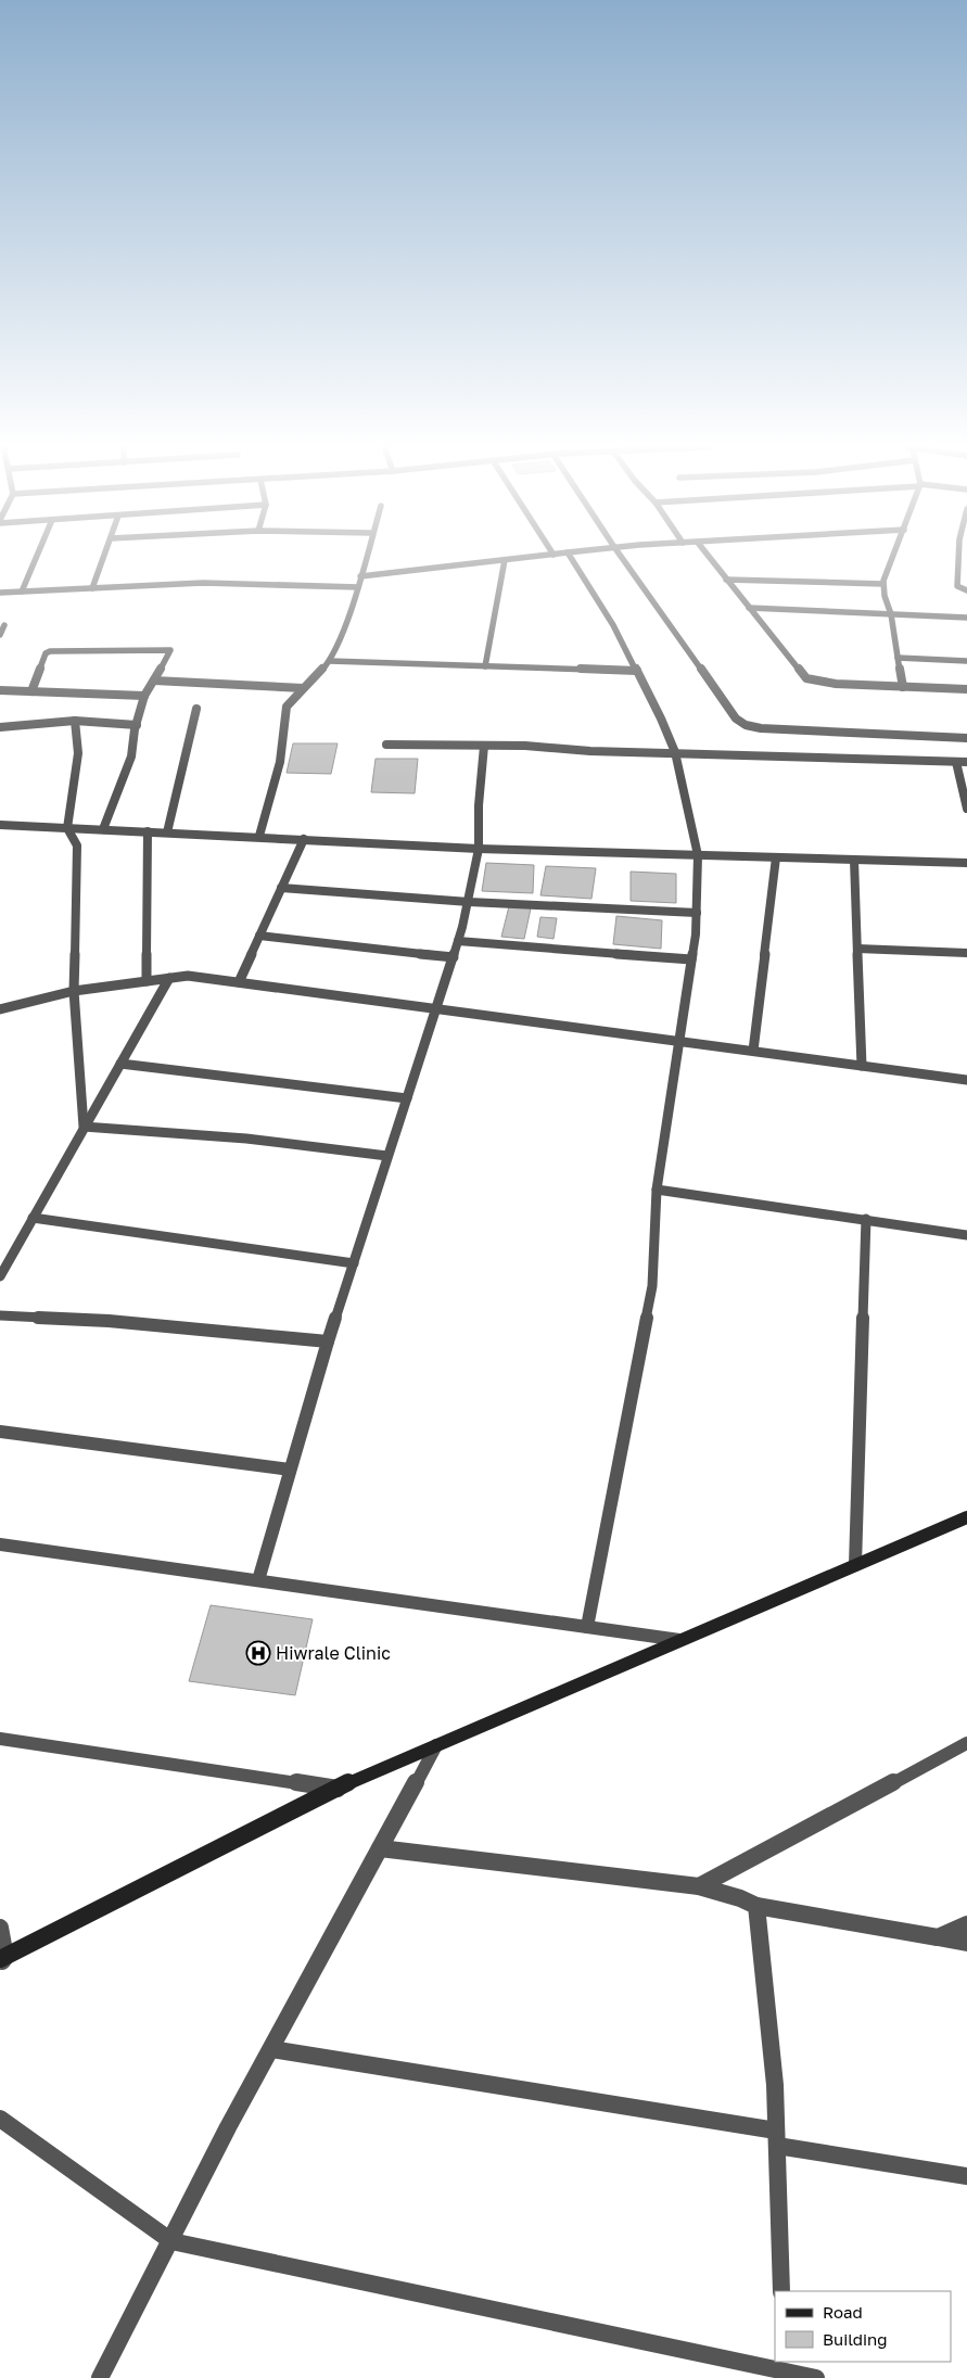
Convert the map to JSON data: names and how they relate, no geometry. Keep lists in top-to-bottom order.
{
  "places": {
    "hospital": ["Hiwrale Clinic"]
  },
  "legend": ["Road", "Building"]
}
